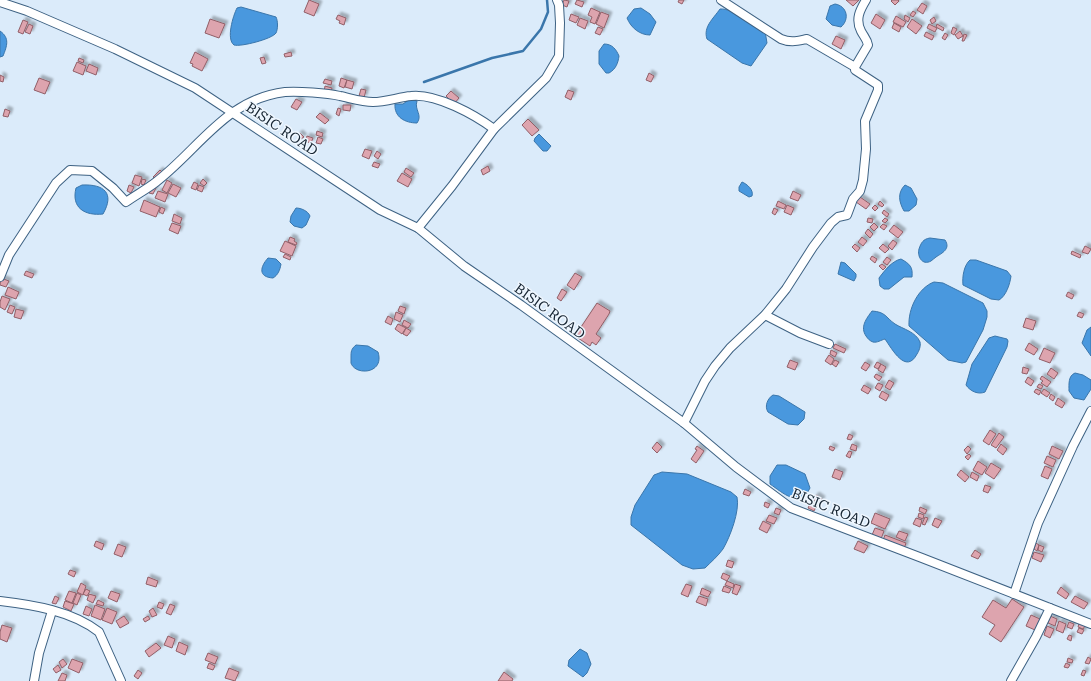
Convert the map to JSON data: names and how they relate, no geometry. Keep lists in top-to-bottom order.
{
  "streets": {
    "street": ["BISIC ROAD"]
  }
}
